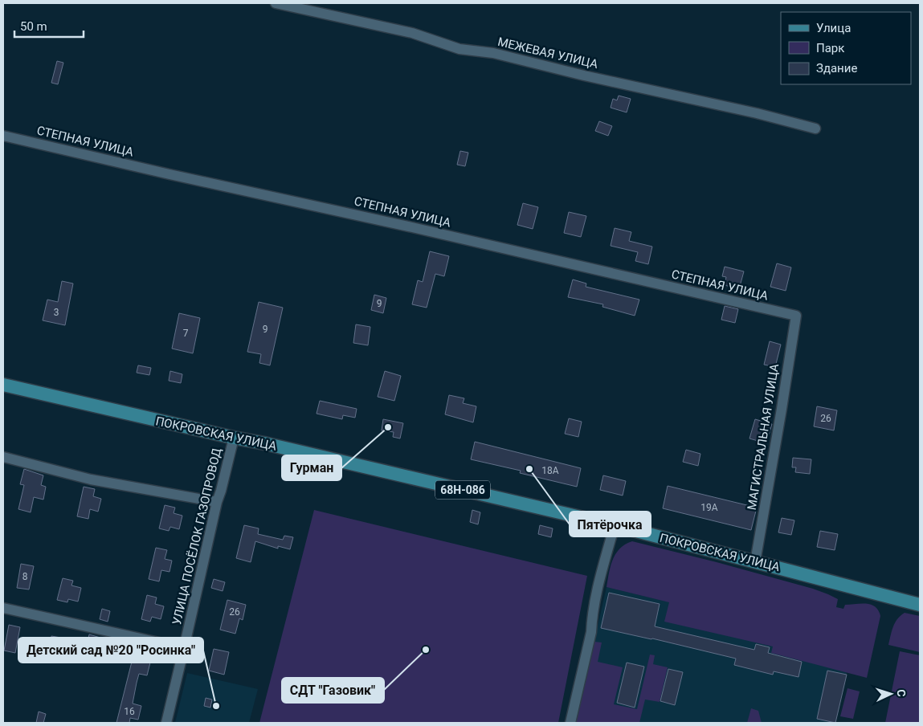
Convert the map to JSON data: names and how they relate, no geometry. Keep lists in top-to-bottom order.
{
  "streets": {
    "main road": ["ПОКРОВСКАЯ УЛИЦА", "68Н-086"],
    "street": [
      "МЕЖЕВАЯ УЛИЦА",
      "СТЕПНАЯ УЛИЦА",
      "МАГИСТРАЛЬНАЯ УЛИЦА",
      "УЛИЦА ПОСЁЛОК ГАЗОПРОВОД"
    ]
  },
  "crossings": [
    ["СТЕПНАЯ УЛИЦА", "МАГИСТРАЛЬНАЯ УЛИЦА"],
    ["ПОКРОВСКАЯ УЛИЦА", "МАГИСТРАЛЬНАЯ УЛИЦА"],
    ["ПОКРОВСКАЯ УЛИЦА", "УЛИЦА ПОСЁЛОК ГАЗОПРОВОД"]
  ],
  "places": [
    "Гурман",
    "Пятёрочка",
    "СДТ \"Газовик\"",
    "Детский сад №20 \"Росинка\""
  ],
  "house_numbers": [
    "9",
    "3",
    "9",
    "7",
    "26",
    "18А",
    "19А",
    "8",
    "26",
    "16"
  ],
  "legend": ["Улица", "Парк", "Здание"],
  "scale_bar": "50 m",
  "north": "right"
}
